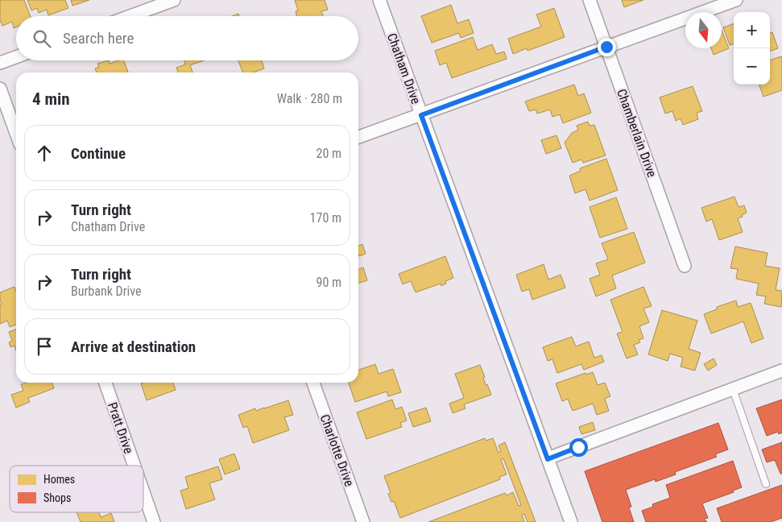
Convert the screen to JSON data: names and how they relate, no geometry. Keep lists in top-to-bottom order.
{
  "streets": {
    "street": [
      "Chatham Drive",
      "Chamberlain Drive",
      "Pratt Drive",
      "Charlotte Drive"
    ]
  },
  "legend": ["Homes", "Shops"],
  "north": "bottom",
  "page": {
    "map_buttons": ["+", "−"],
    "search": "Search here",
    "heading": ["4 min", "Walk · 280 m"],
    "list": [
      ["Continue", "20 m"],
      ["Turn right", "Chatham Drive", "170 m"],
      ["Turn right", "Burbank Drive", "90 m"],
      "Arrive at destination"
    ]
  }
}
